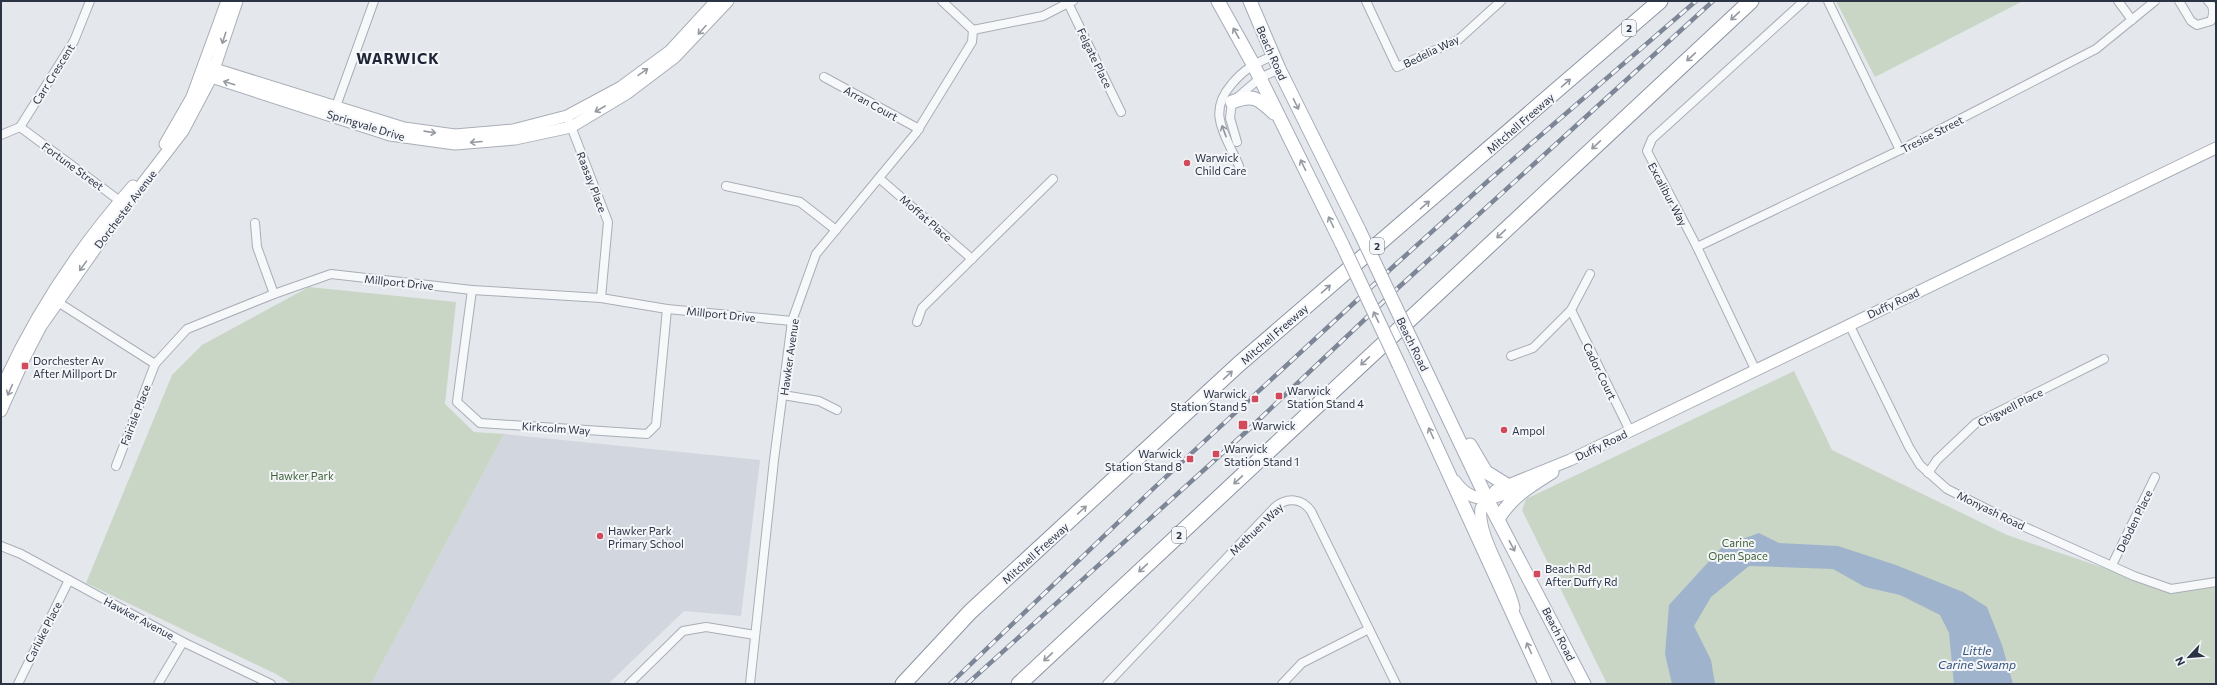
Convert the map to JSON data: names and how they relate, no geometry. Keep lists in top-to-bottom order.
{
  "streets": {
    "highway": ["2", "Mitchell Freeway"],
    "main road": [
      "Beach Road",
      "Springvale Drive",
      "Dorchester Avenue",
      "Duffy Road"
    ],
    "street": [
      "Bedelia Way",
      "Felgate Place",
      "Carr Crescent",
      "Arran Court",
      "Tresise Street",
      "Fortune Street",
      "Raasay Place",
      "Excalibur Way",
      "Moffat Place",
      "Millport Drive",
      "Hawker Avenue",
      "Cador Court",
      "Chigwell Place",
      "Fairisle Place",
      "Kirkcolm Way",
      "Monyash Road",
      "Debden Place",
      "Methuen Way",
      "Carluke Place"
    ]
  },
  "crossings": [
    ["Beach Road", "Duffy Road"],
    ["Felgate Place", "Hawker Avenue"],
    ["Carr Crescent", "Fortune Street"],
    ["Arran Court", "Hawker Avenue"],
    ["Springvale Drive", "Raasay Place"],
    ["Springvale Drive", "Dorchester Avenue"],
    ["Tresise Street", "Excalibur Way"],
    ["Fortune Street", "Dorchester Avenue"],
    ["Raasay Place", "Millport Drive"],
    ["Excalibur Way", "Duffy Road"],
    ["Moffat Place", "Hawker Avenue"],
    ["Millport Drive", "Hawker Avenue"],
    ["Millport Drive", "Fairisle Place"],
    ["Millport Drive", "Kirkcolm Way"],
    ["Duffy Road", "Cador Court"],
    ["Duffy Road", "Monyash Road"],
    ["Hawker Avenue", "Carluke Place"],
    ["Chigwell Place", "Monyash Road"],
    ["Monyash Road", "Debden Place"]
  ],
  "districts": ["WARWICK"],
  "water": ["Little Carine Swamp"],
  "parks": ["Hawker Park", "Carine Open Space"],
  "places": {
    "other": ["Warwick Child Care", "Ampol", "Hawker Park Primary School"],
    "transit": [
      "Dorchester Av After Millport Dr",
      "Warwick Station Stand 4",
      "Warwick Station Stand 5",
      "Warwick",
      "Warwick Station Stand 1",
      "Warwick Station Stand 8",
      "Beach Rd After Duffy Rd"
    ]
  },
  "north": "bottom left"
}
